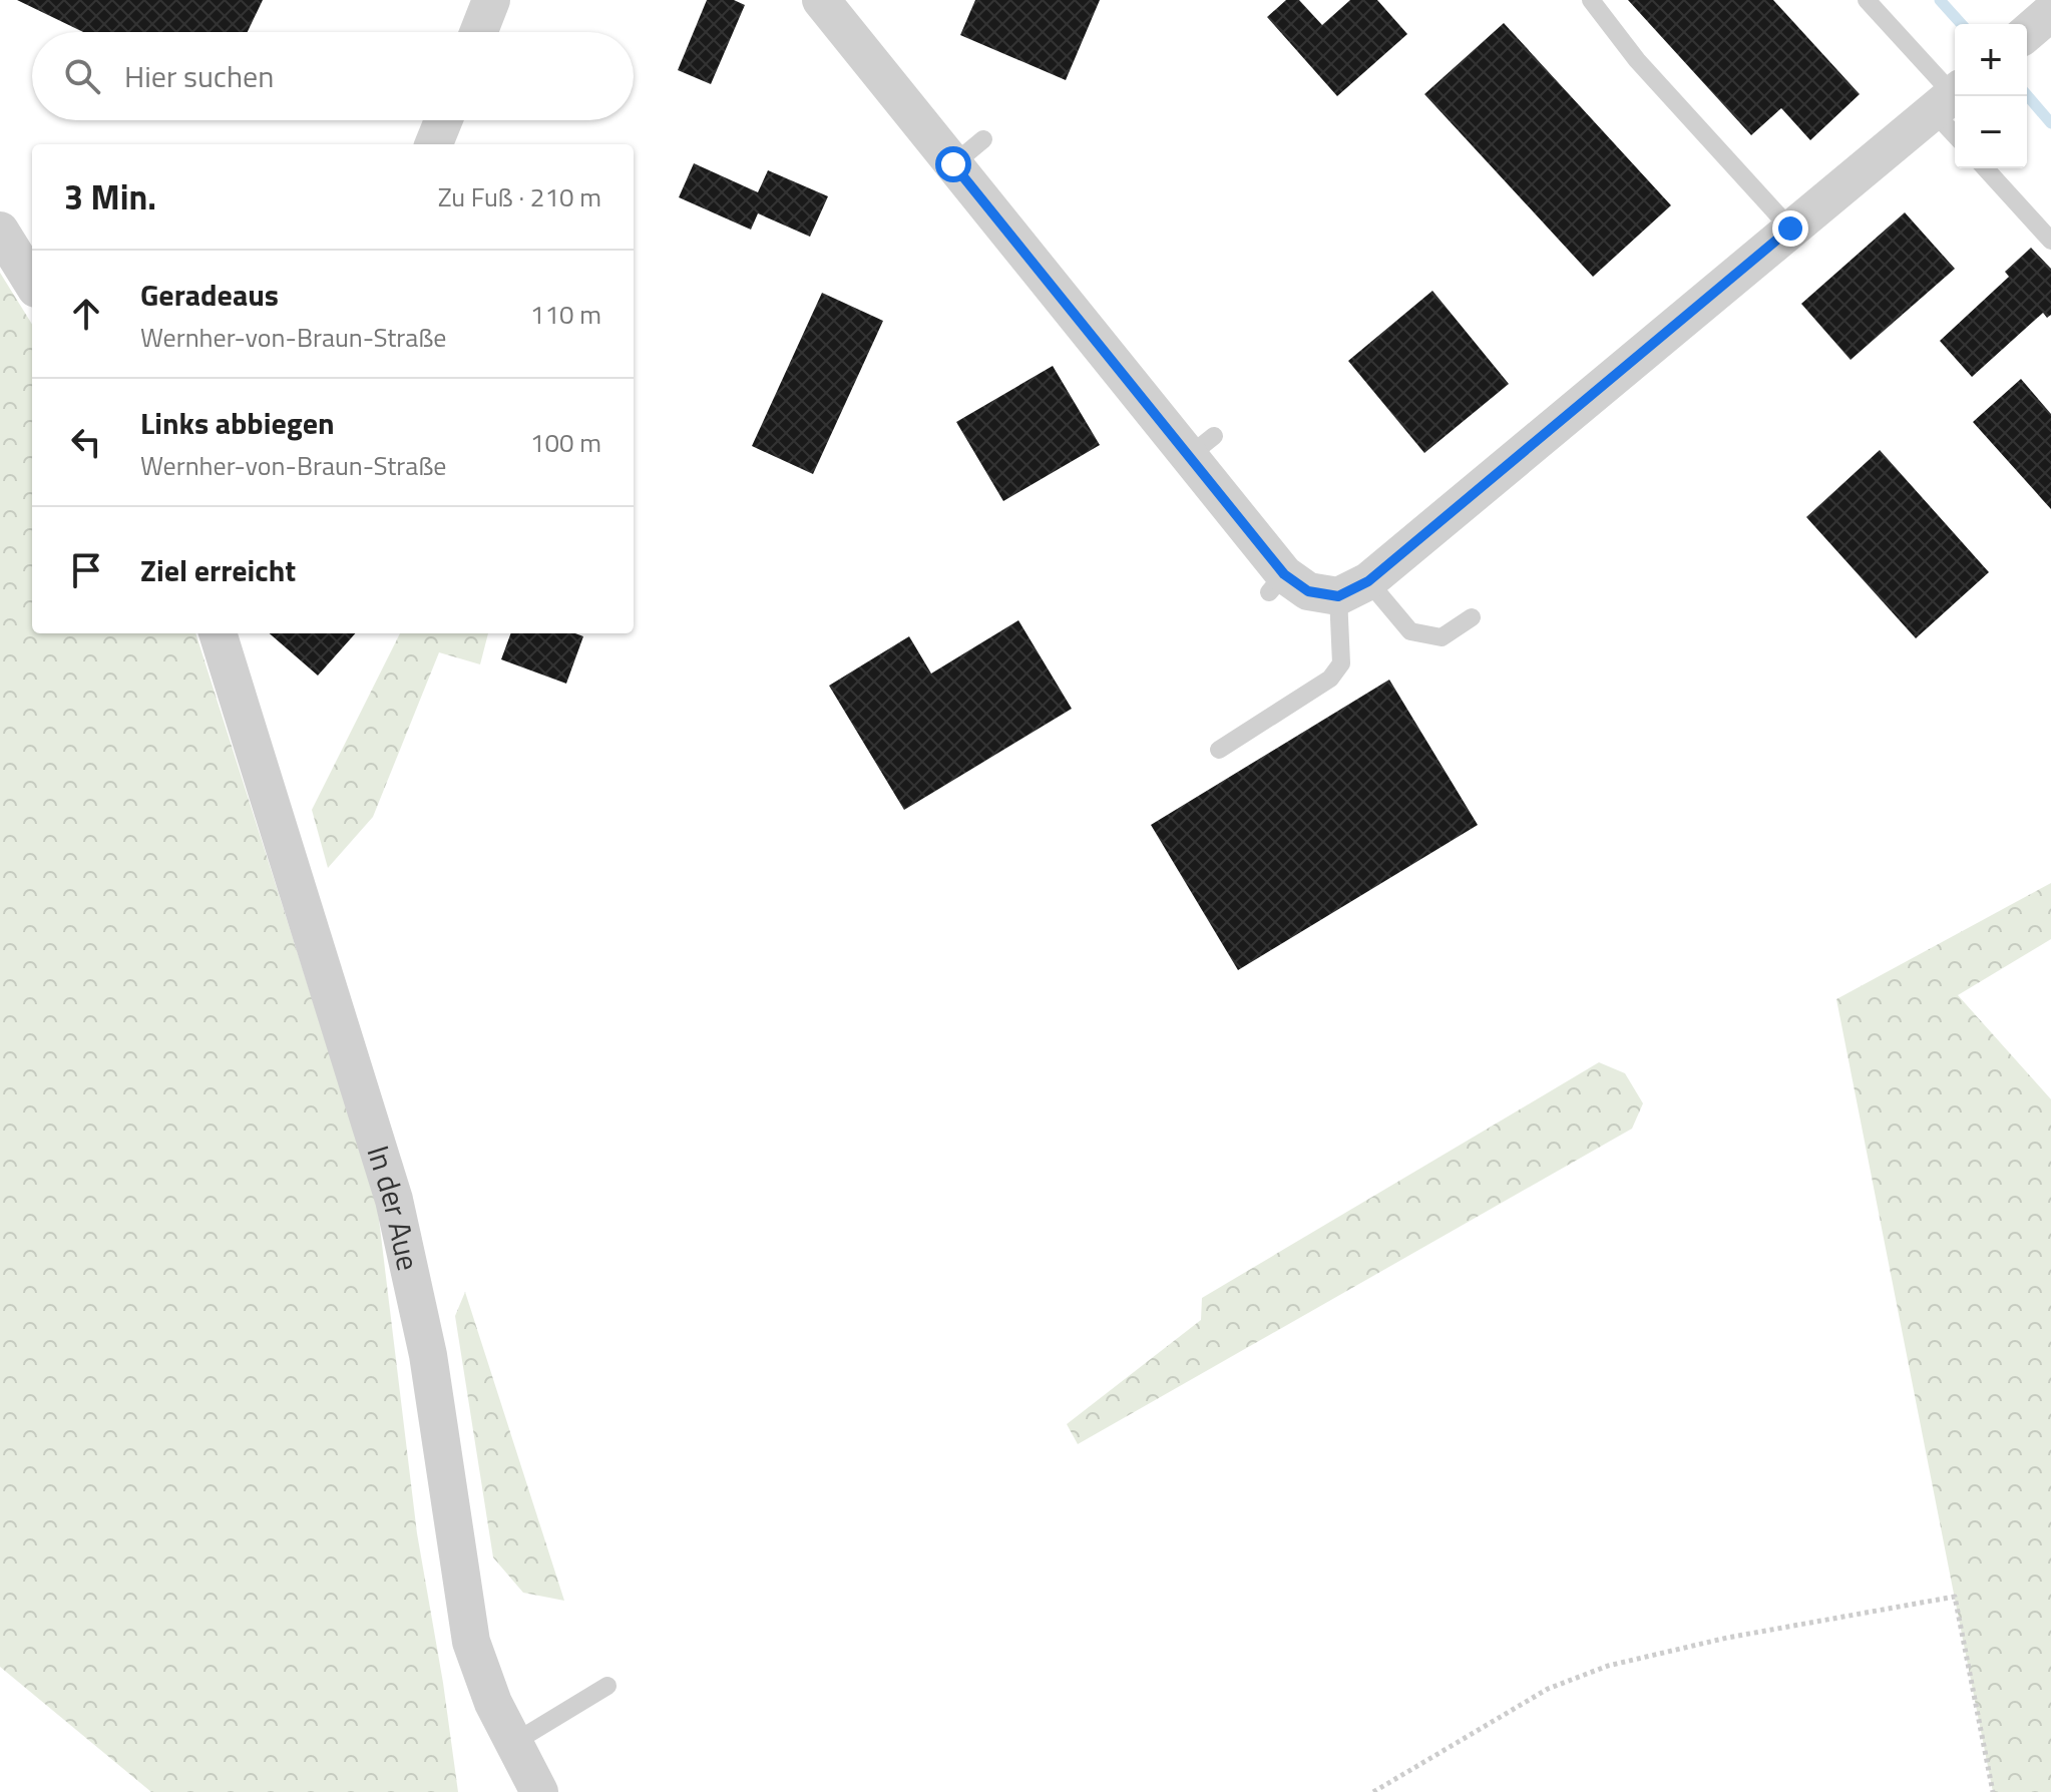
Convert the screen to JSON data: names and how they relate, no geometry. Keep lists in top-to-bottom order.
{
  "streets": {
    "street": ["In der Aue"]
  },
  "page": {
    "map_buttons": ["+", "−"],
    "search": "Hier suchen",
    "heading": ["3 Min.", "Zu Fuß · 210 m"],
    "list": [
      ["Geradeaus", "Wernher-von-Braun-Straße", "110 m"],
      ["Links abbiegen", "Wernher-von-Braun-Straße", "100 m"],
      "Ziel erreicht"
    ]
  }
}
